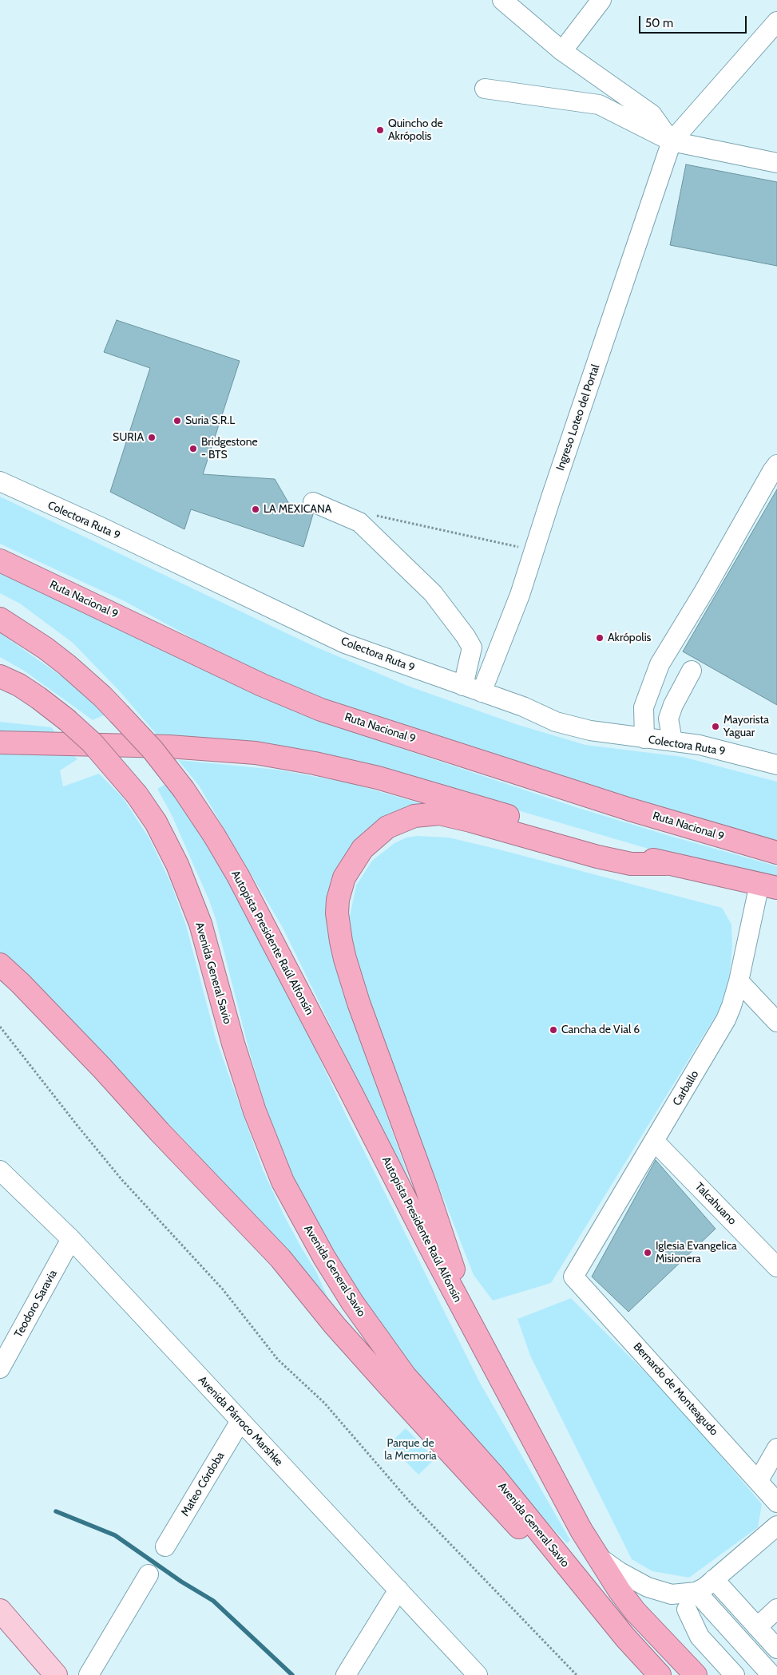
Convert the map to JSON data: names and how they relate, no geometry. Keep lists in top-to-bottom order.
{
  "streets": {
    "highway": ["Ruta Nacional 9", "Autopista Presidente Raúl Alfonsín", "Avenida General Savio"],
    "street": [
      "Ingreso Loteo del Portal",
      "Colectora Ruta 9",
      "Carballo",
      "Talcahuano",
      "Teodoro Saravia",
      "Bernardo de Monteagudo",
      "Avenida Párroco Marshke",
      "Mateo Córdoba"
    ]
  },
  "crossings": [
    ["Ingreso Loteo del Portal", "Colectora Ruta 9"],
    ["Carballo", "Talcahuano"],
    ["Carballo", "Bernardo de Monteagudo"],
    ["Teodoro Saravia", "Avenida Párroco Marshke"],
    ["Avenida Párroco Marshke", "Mateo Córdoba"]
  ],
  "parks": ["Parque de la Memoria"],
  "places": [
    "Quincho de Akrópolis",
    "Suria S.R.L",
    "SURIA",
    "Bridgestone - BTS",
    "LA MEXICANA",
    "Akrópolis",
    "Mayorista Yaguar",
    "Cancha de Vial 6",
    "Iglesia Evangelica Misionera"
  ],
  "scale_bar": "50 m"
}
